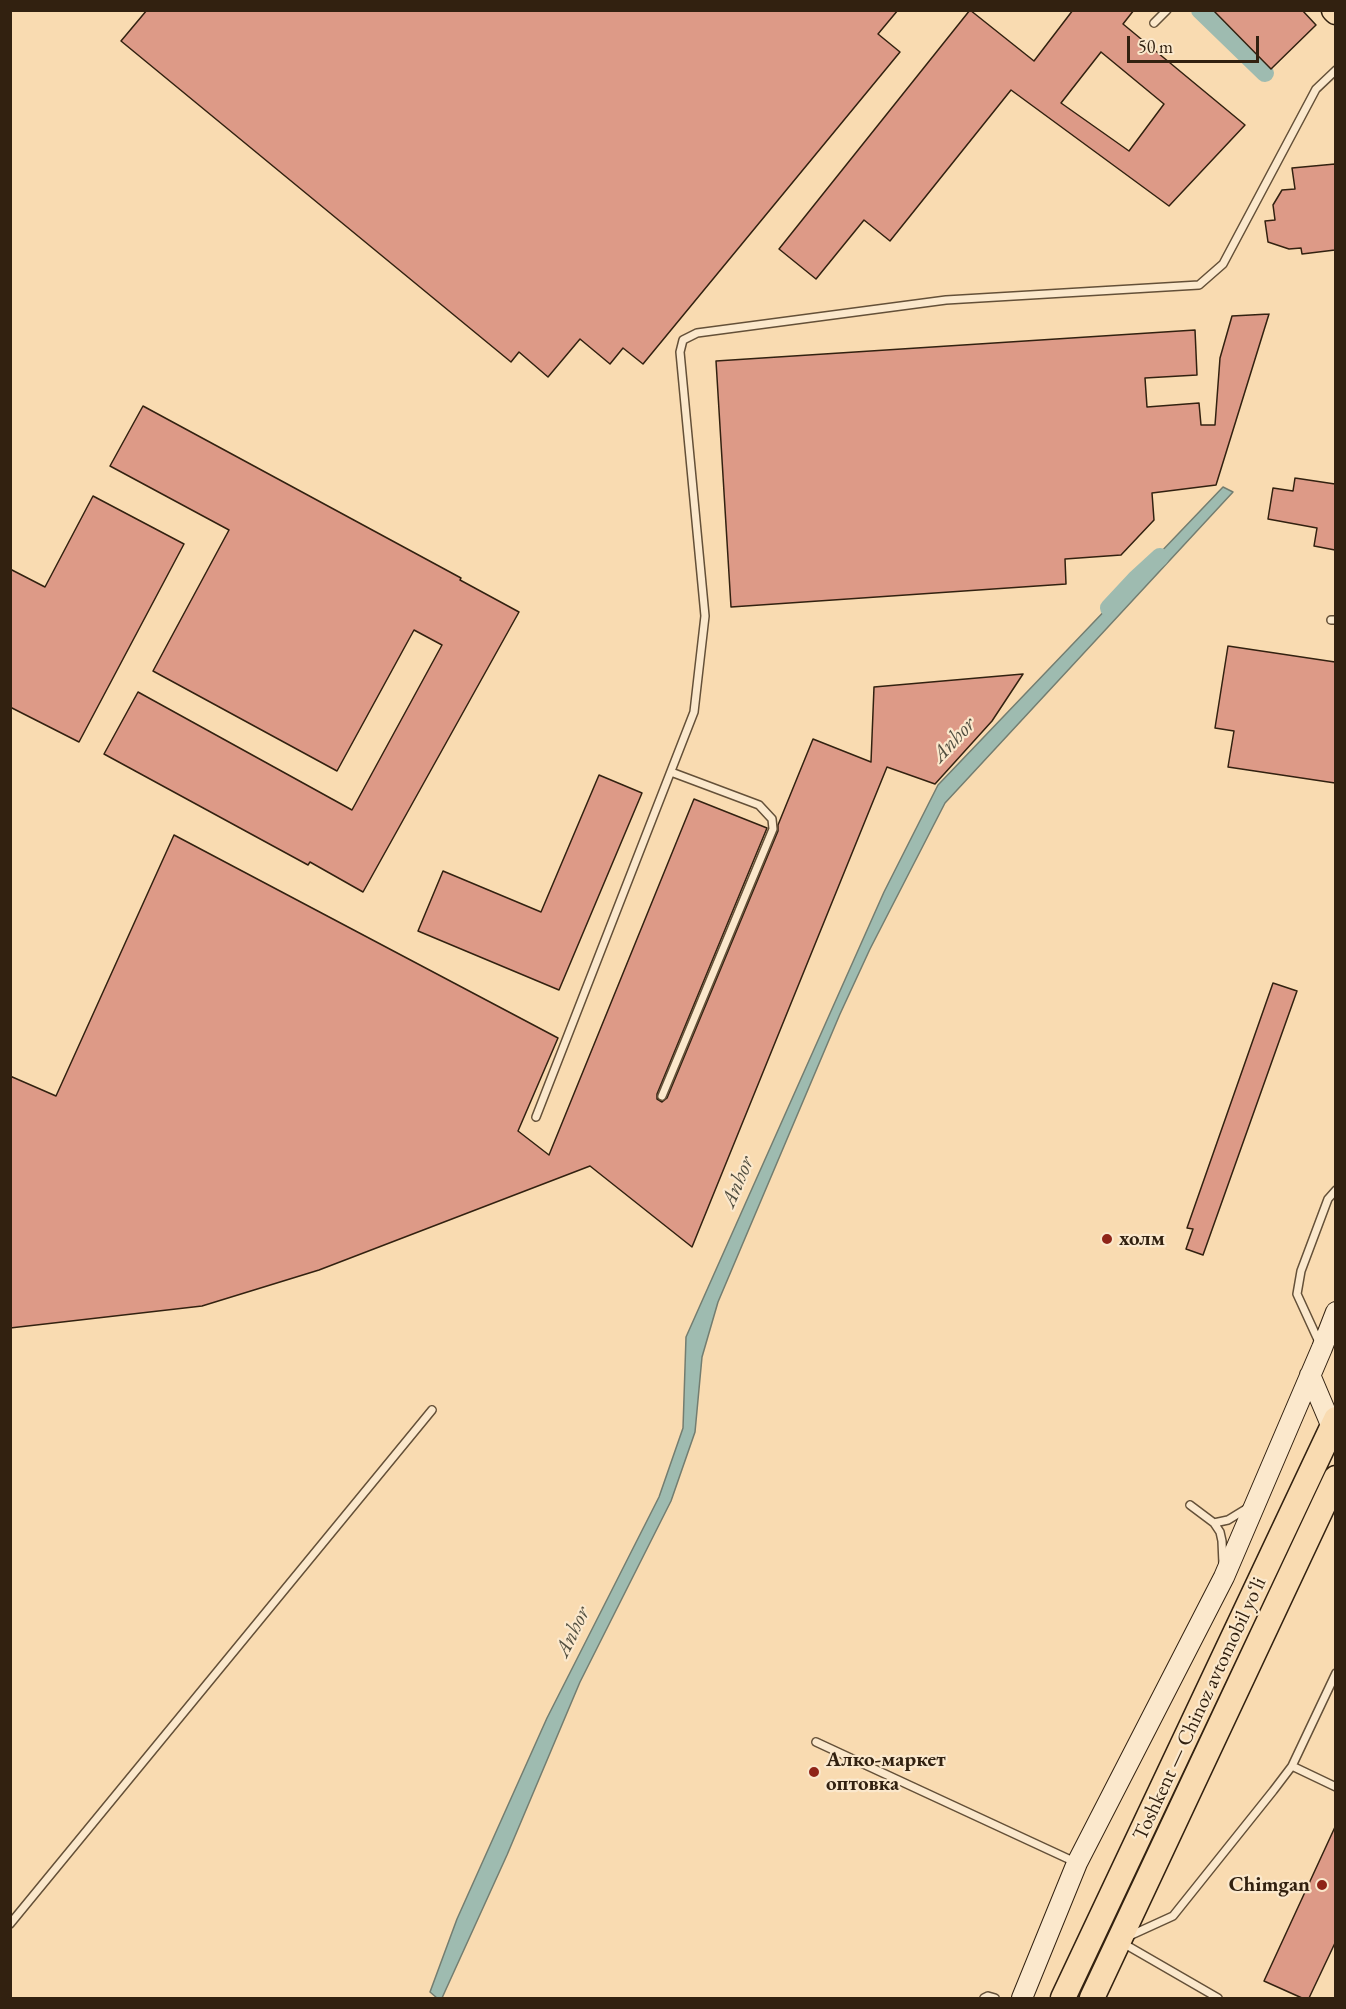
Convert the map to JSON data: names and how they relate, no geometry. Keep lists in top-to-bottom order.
{
  "streets": {
    "highway": ["Toshkent — Chinoz avtomobil yoʻli"]
  },
  "water": ["Anhor"],
  "places": ["холм", "Алко-маркет оптовка", "Chimgan"],
  "scale_bar": "50 m"
}
